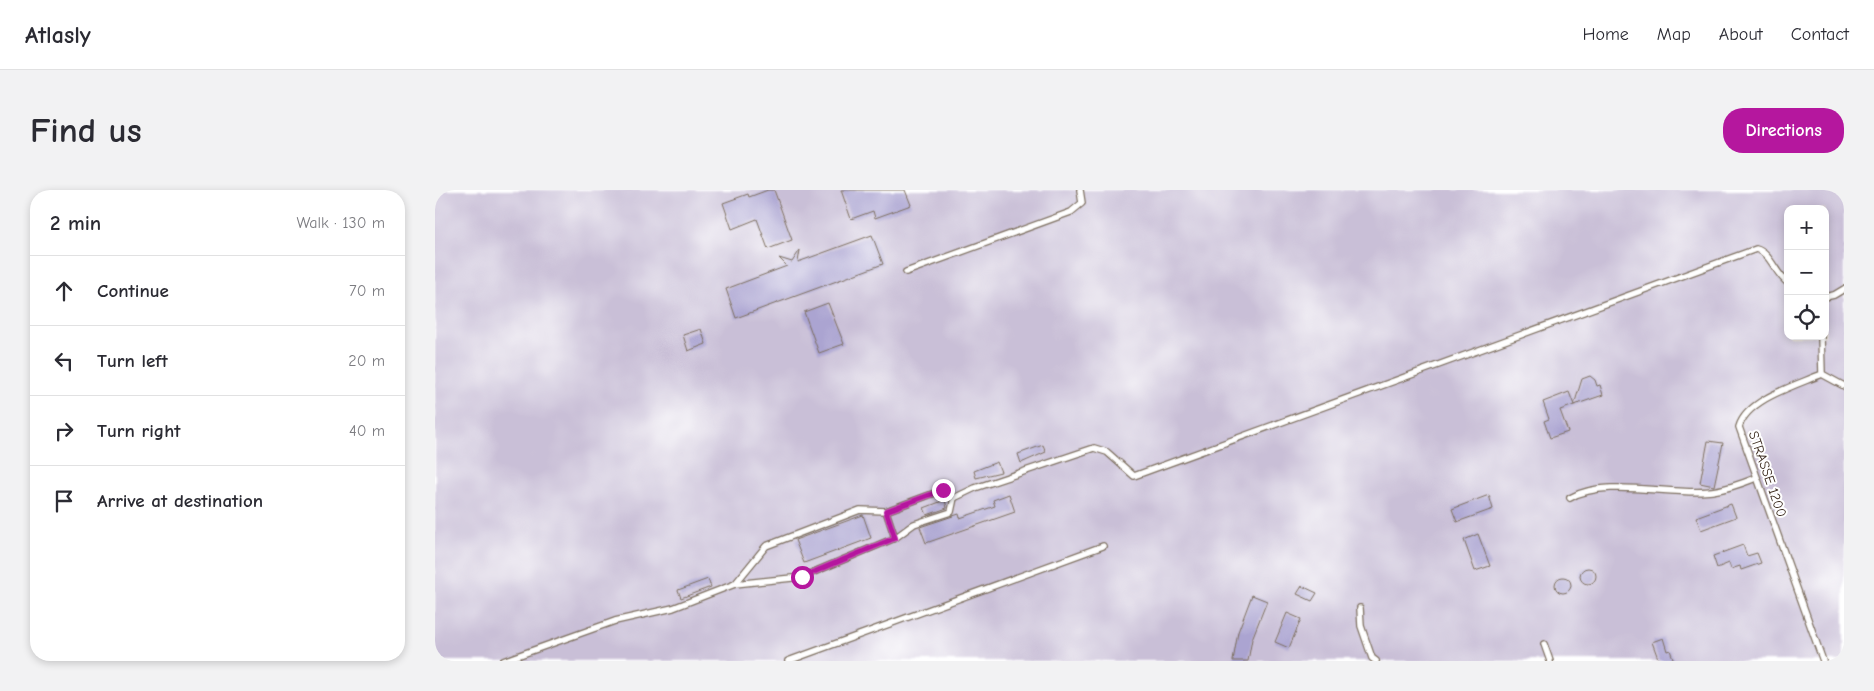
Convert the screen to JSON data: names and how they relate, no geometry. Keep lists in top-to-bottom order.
{
  "streets": {
    "lane": ["STRASSE 1200"]
  },
  "page": {
    "header": "Atlasly",
    "nav": [
      "Home",
      "Map",
      "About",
      "Contact"
    ],
    "buttons": "Directions",
    "title": "Find us",
    "heading": ["2 min", "Walk · 130 m"],
    "map_buttons": ["+", "−"],
    "list": [
      ["Continue", "70 m"],
      ["Turn left", "20 m"],
      ["Turn right", "40 m"],
      "Arrive at destination"
    ]
  }
}
